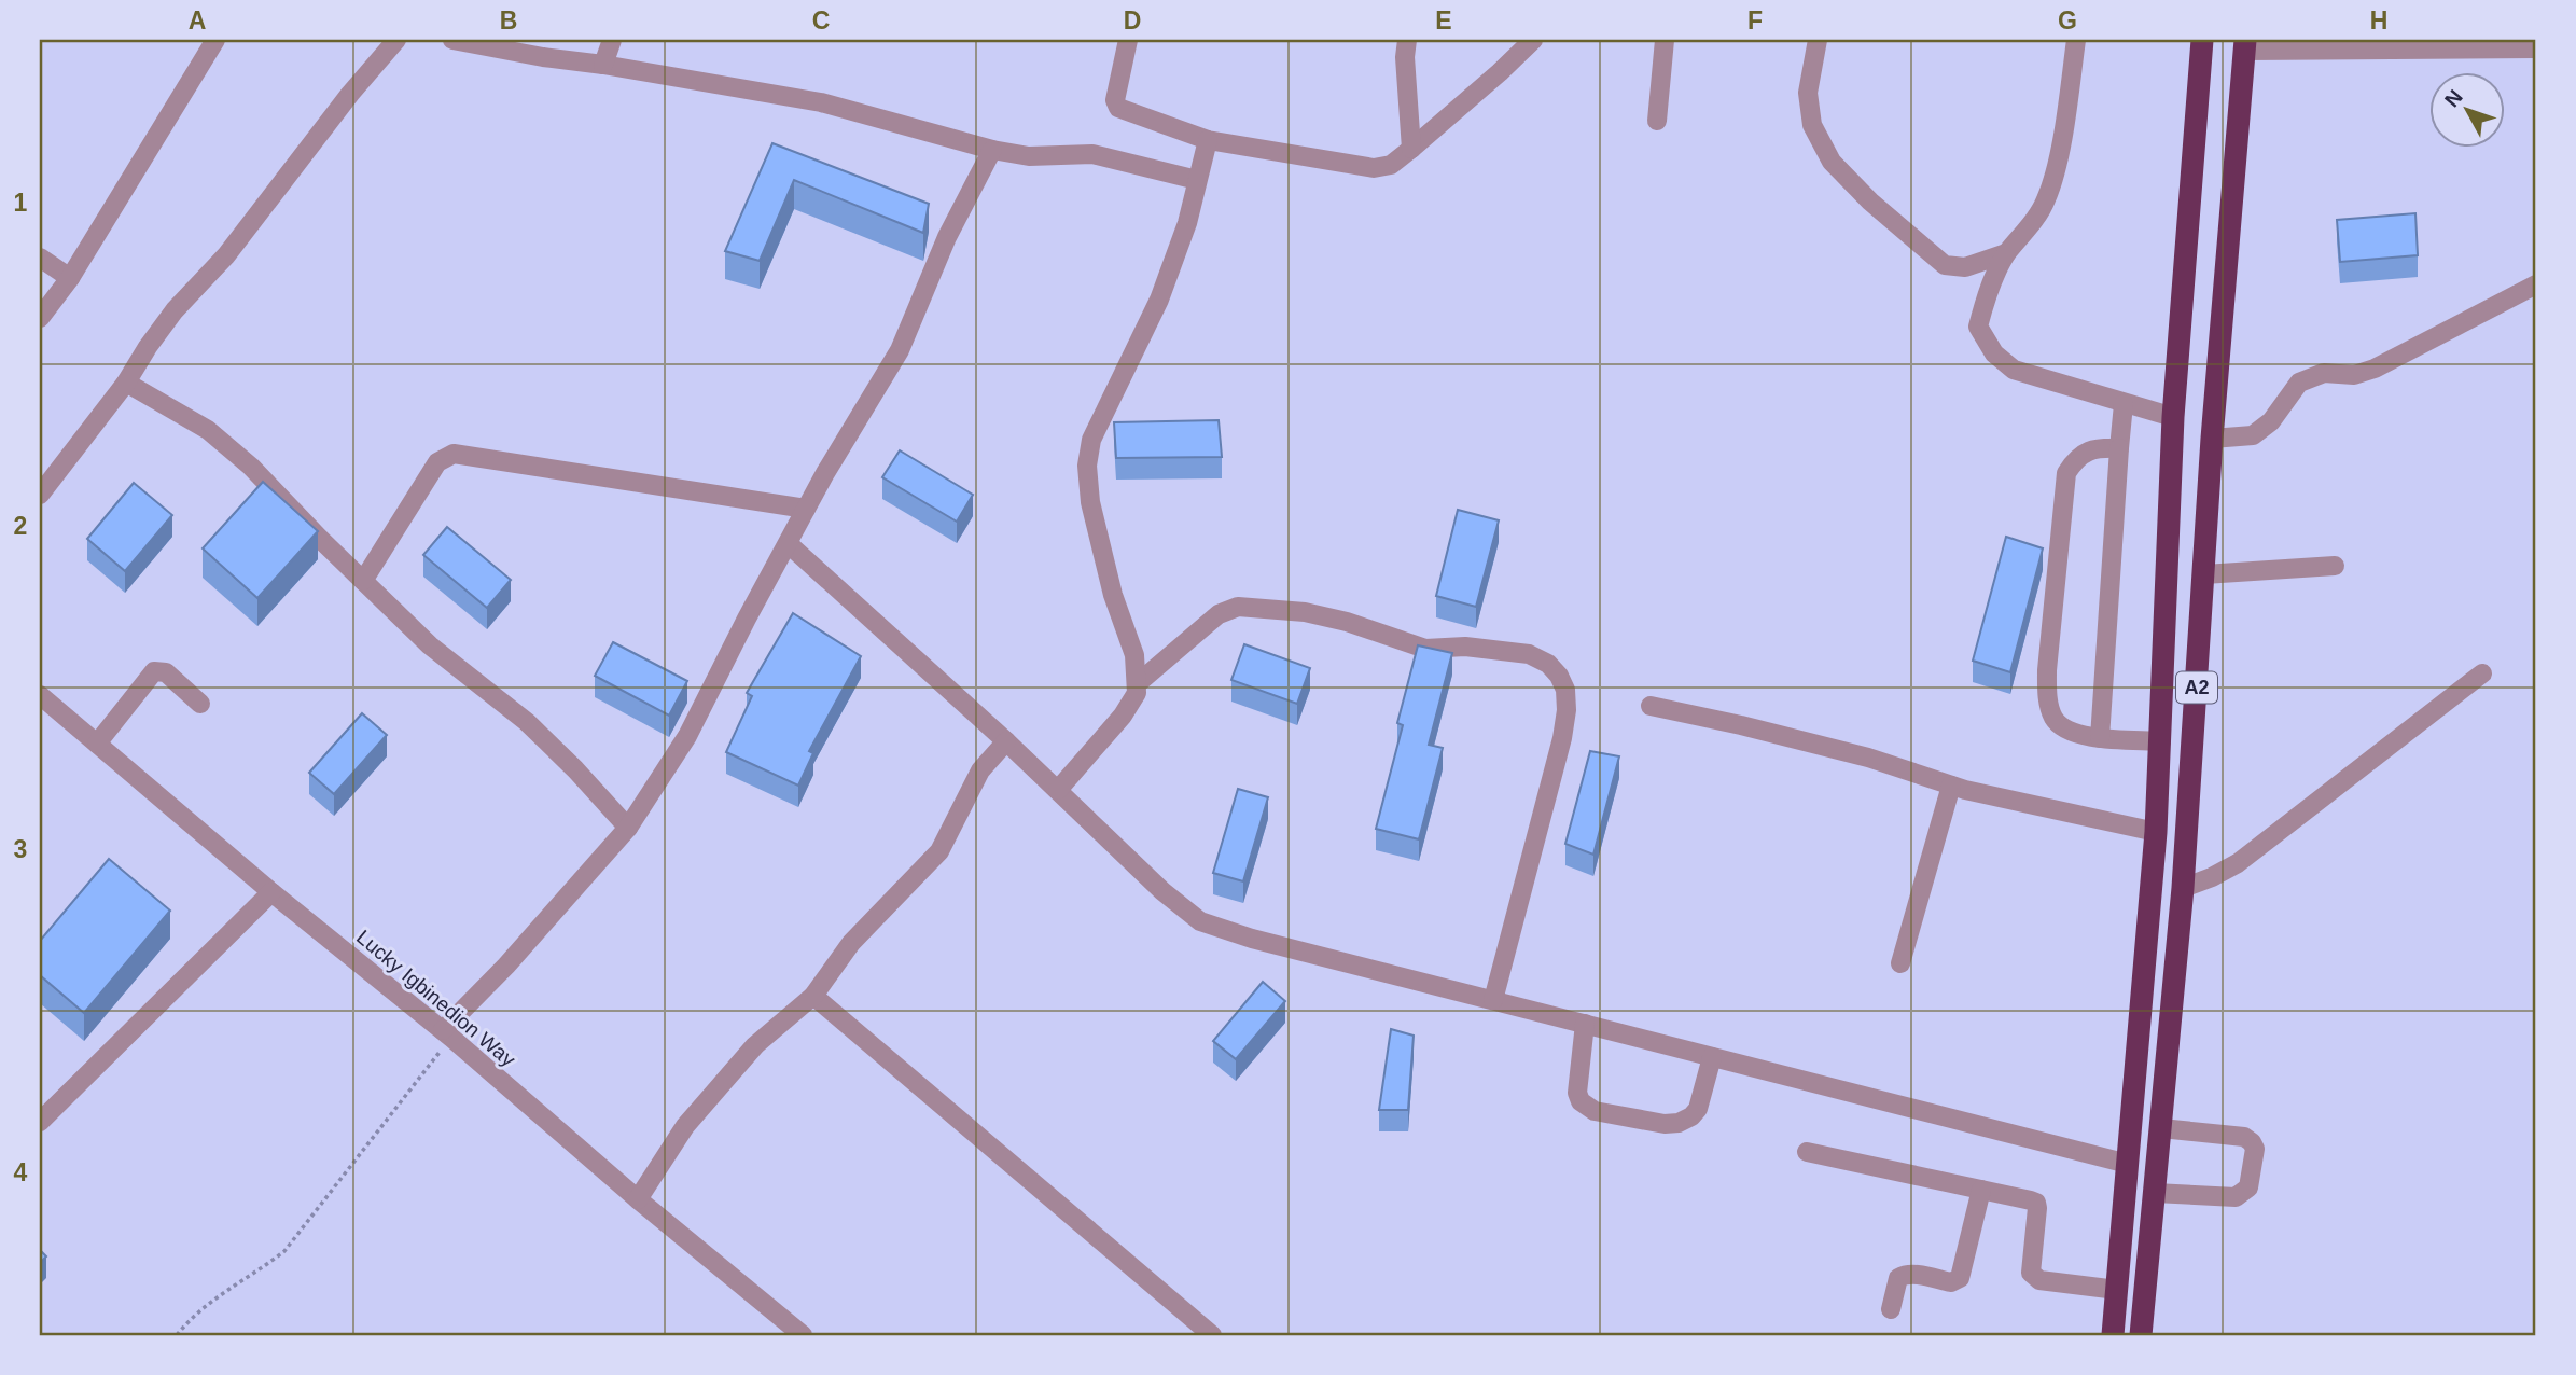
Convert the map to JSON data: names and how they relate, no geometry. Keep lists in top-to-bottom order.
{
  "streets": {
    "highway": ["A2"],
    "street": ["Lucky Igbinedion Way"]
  },
  "north": "top left",
  "grid": {
    "columns": [
      "A",
      "B",
      "C",
      "D",
      "E",
      "F",
      "G",
      "H"
    ],
    "rows": [
      "1",
      "2",
      "3",
      "4"
    ]
  }
}
